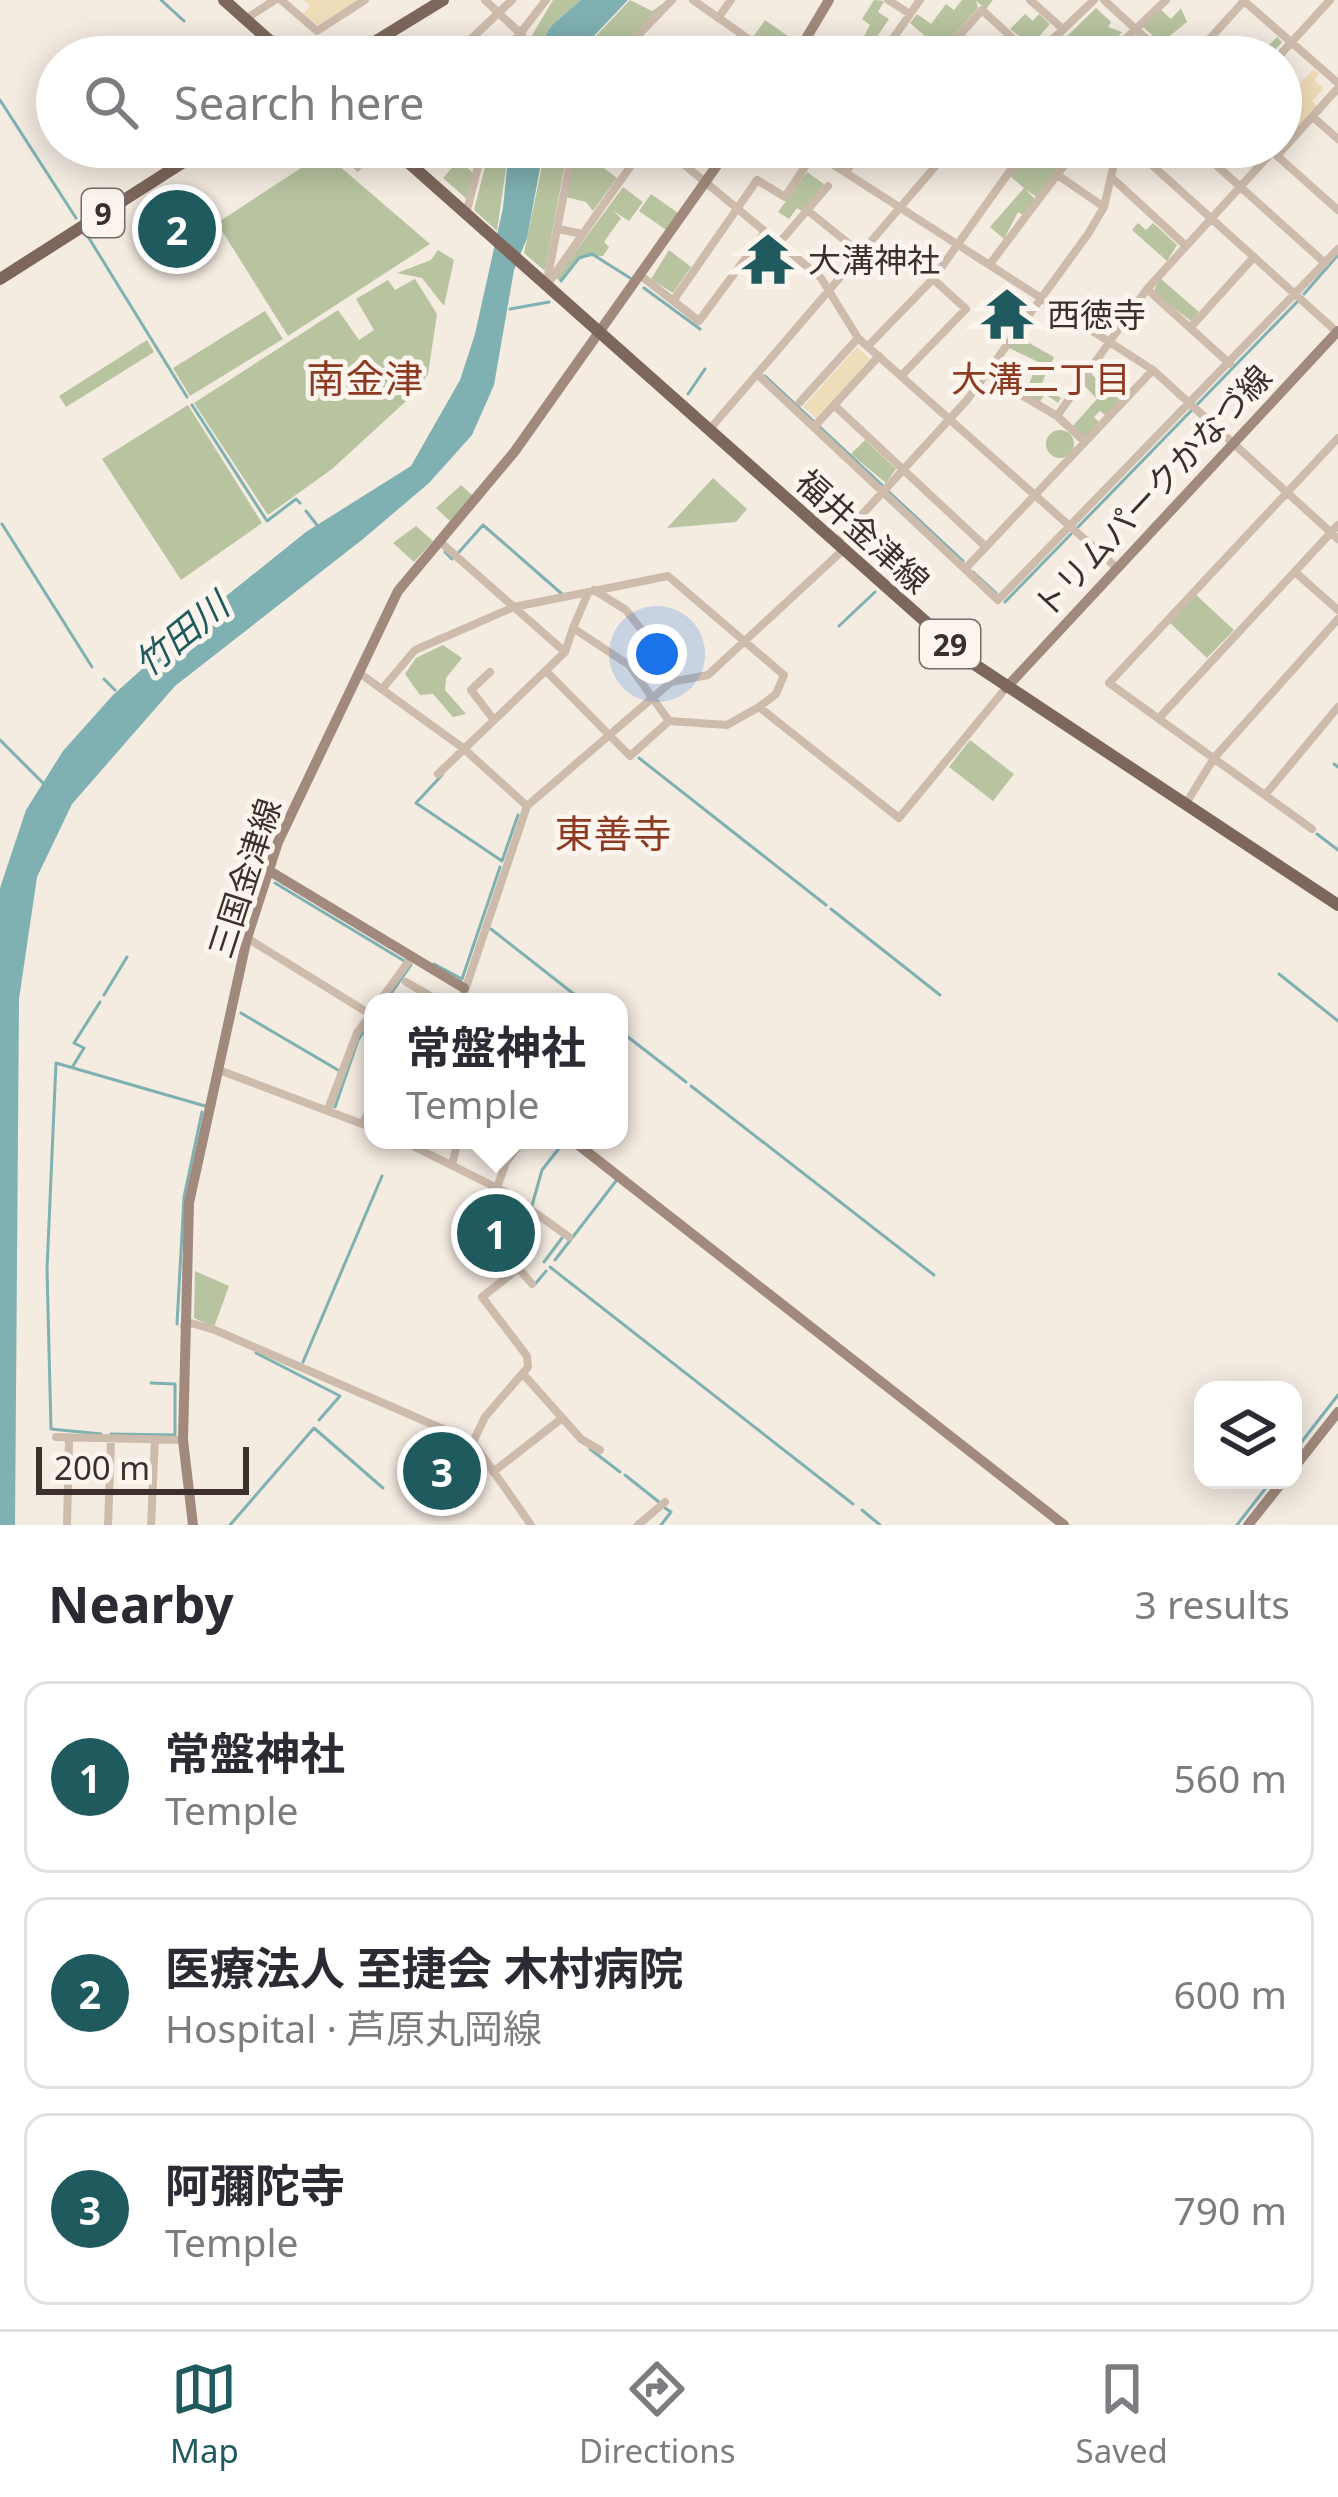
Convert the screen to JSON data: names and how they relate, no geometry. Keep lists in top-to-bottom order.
{
  "streets": {
    "main road": [
      "9",
      "トリムパークかなづ線",
      "福井金津線",
      "29",
      "三国金津線"
    ]
  },
  "crossings": [
    ["トリムパークかなづ線", "福井金津線"],
    ["福井金津線", "三国金津線"]
  ],
  "districts": ["南金津", "大溝二丁目", "東善寺"],
  "water": ["竹田川"],
  "places": {
    "temple": ["大溝神社", "西徳寺"]
  },
  "scale_bar": "200 m",
  "page": {
    "search": "Search here",
    "pins": ["2", "1", "3"],
    "popup": ["常盤神社", "Temple"],
    "scale": "200 m",
    "heading": ["Nearby", "3 results"],
    "list": [
      {
        "mark": "1",
        "name": "常盤神社",
        "note": "Temple",
        "value": "560 m"
      },
      {
        "mark": "2",
        "name": "医療法人 至捷会 木村病院",
        "note": "Hospital · 芦原丸岡線",
        "value": "600 m"
      },
      {
        "mark": "3",
        "name": "阿彌陀寺",
        "note": "Temple",
        "value": "790 m"
      }
    ],
    "nav": ["Map", "Directions", "Saved"]
  }
}
